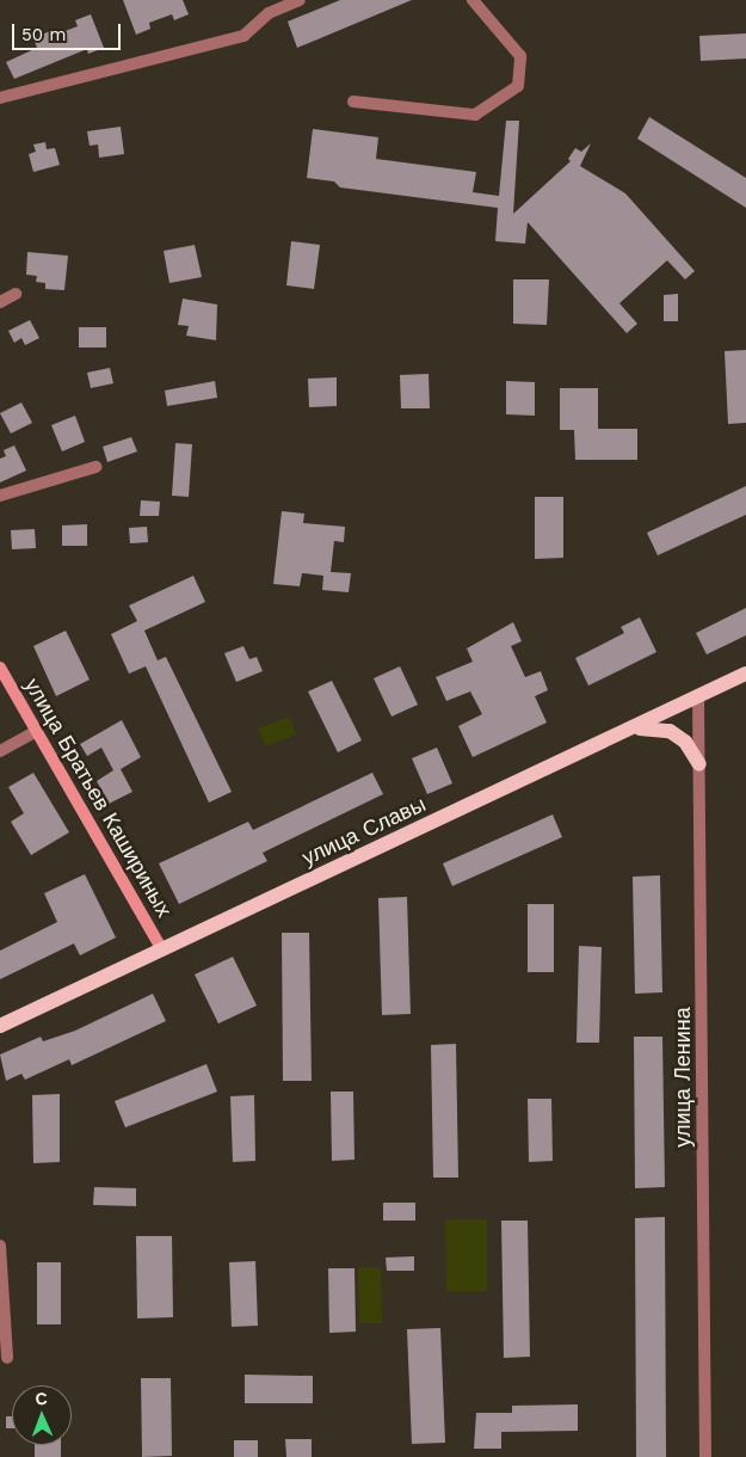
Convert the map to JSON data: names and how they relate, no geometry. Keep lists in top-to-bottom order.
{
  "streets": {
    "main road": ["улица Братьев Кашириных", "улица Славы"],
    "street": ["улица Ленина"]
  },
  "crossings": [
    ["улица Братьев Кашириных", "улица Славы"],
    ["улица Славы", "улица Ленина"]
  ],
  "scale_bar": "50 m",
  "north": "top"
}
